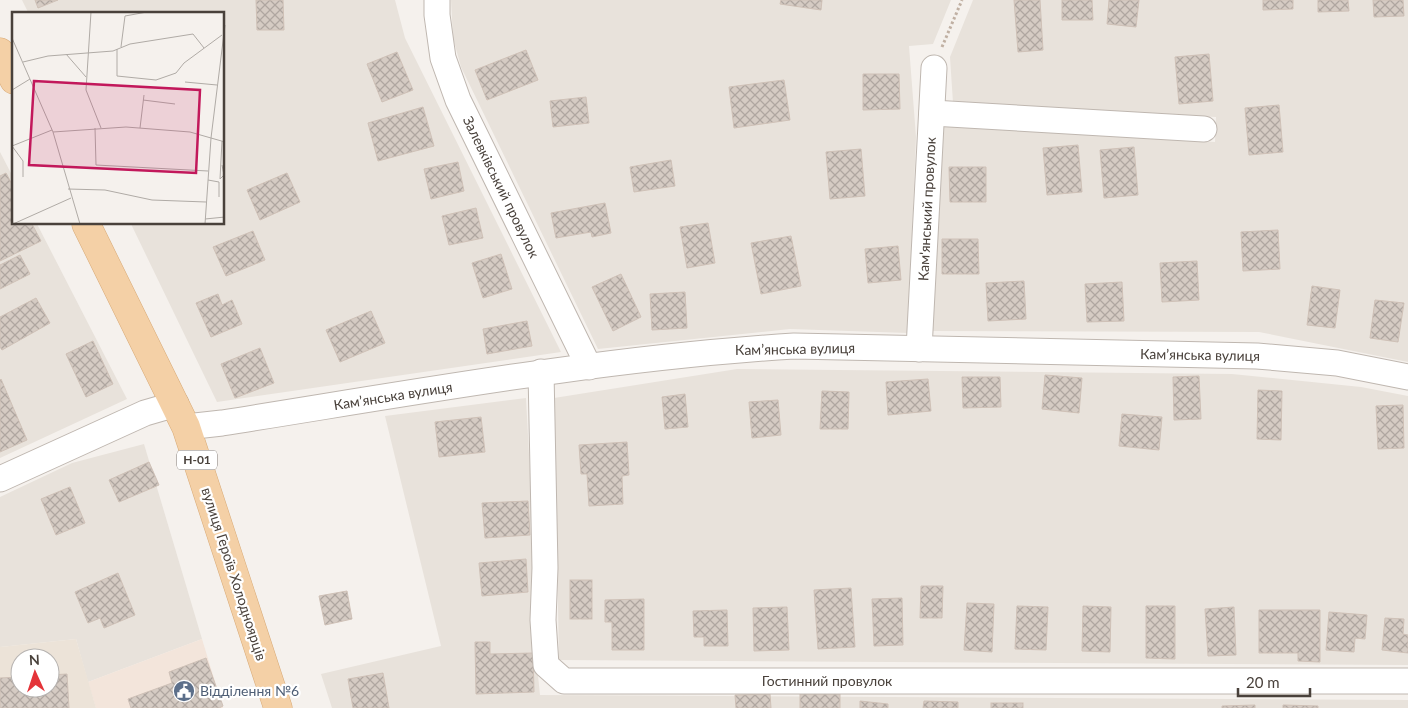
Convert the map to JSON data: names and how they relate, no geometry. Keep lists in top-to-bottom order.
{
  "streets": {
    "main road": ["Н-01", "вулиця Героїв Холодноярців"],
    "street": [
      "Залевківський провулок",
      "Кам'янський провулок",
      "Камʼянська вулиця",
      "Гостинний провулок"
    ]
  },
  "crossings": [
    ["Залевківський провулок", "Камʼянська вулиця"],
    ["Кам'янський провулок", "Камʼянська вулиця"],
    ["Камʼянська вулиця", "вулиця Героїв Холодноярців"],
    ["Камʼянська вулиця", "Гостинний провулок"]
  ],
  "places": {
    "public building": ["Відділення №6"]
  },
  "scale_bar": "20 m",
  "north": "top"
}
